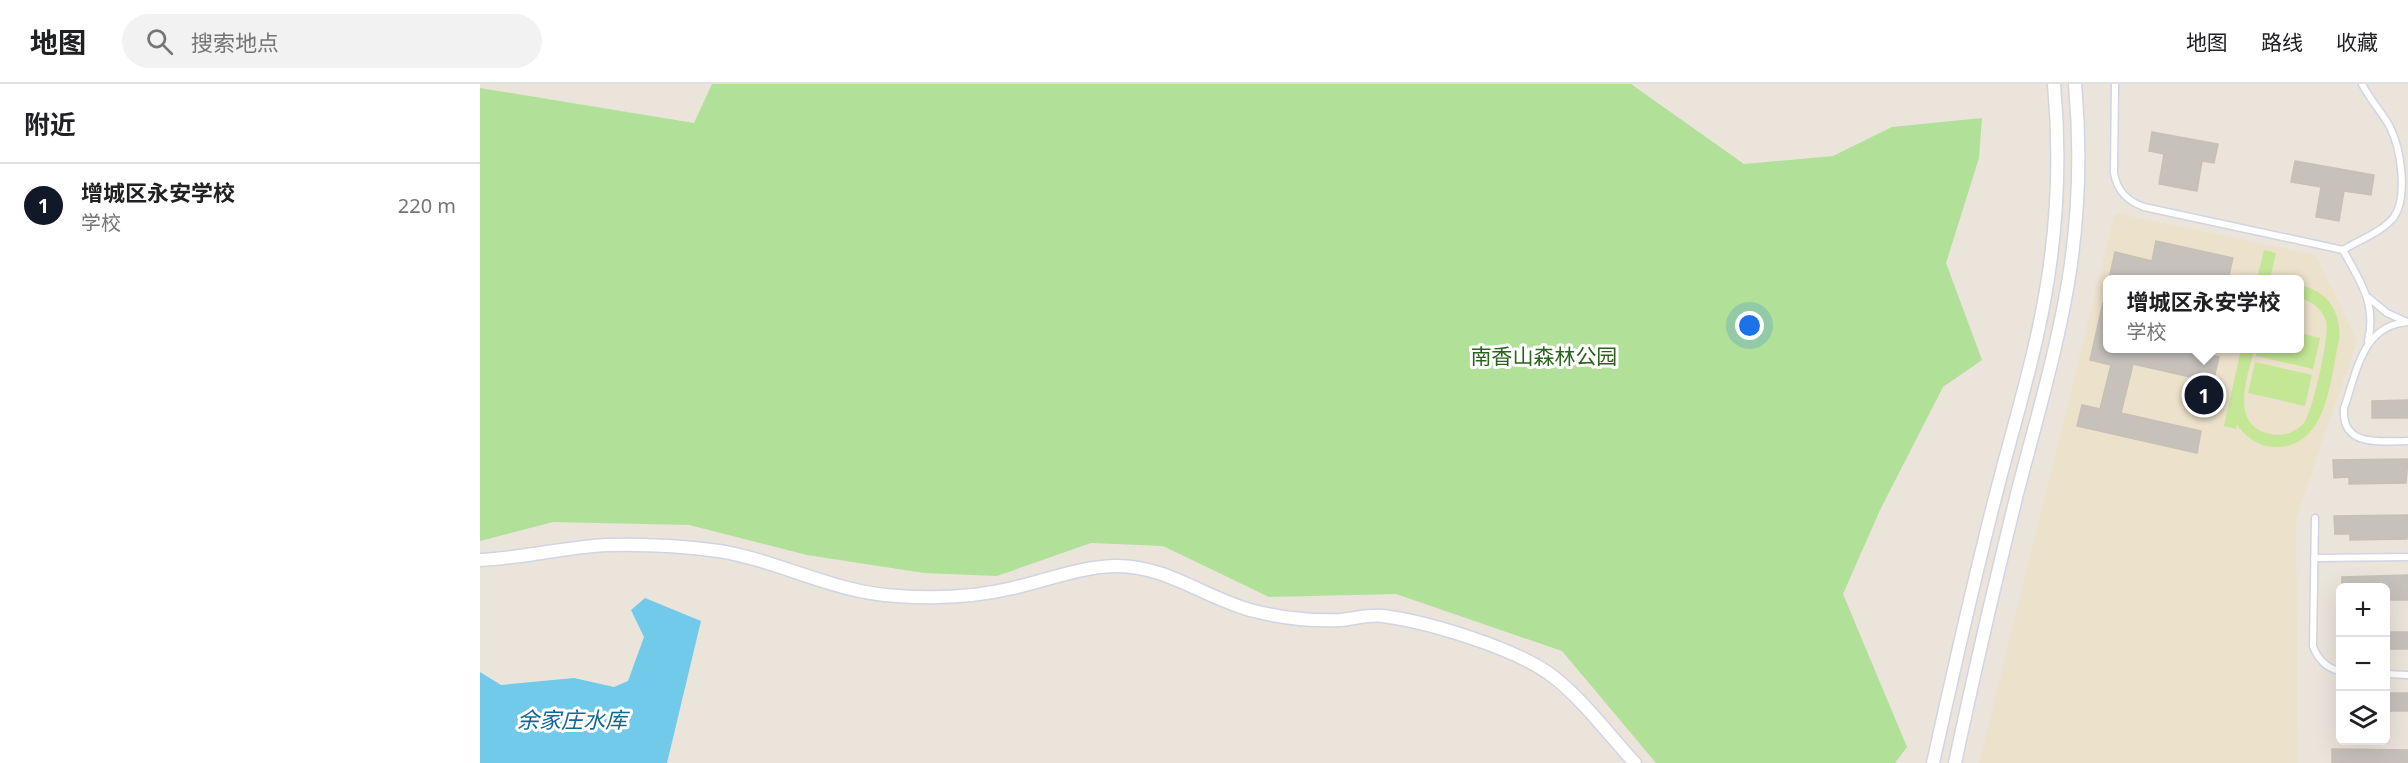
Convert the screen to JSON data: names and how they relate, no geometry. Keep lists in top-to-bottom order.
{
  "water": ["余家庄水库"],
  "parks": ["南香山森林公园"],
  "page": {
    "header": "地图",
    "search": "搜索地点",
    "nav": ["地图", "路线", "收藏"],
    "heading": "附近",
    "list": [
      {
        "mark": "1",
        "name": "增城区永安学校",
        "note": "学校",
        "value": "220 m"
      }
    ],
    "popup": ["增城区永安学校", "学校"],
    "pins": "1",
    "map_buttons": ["+", "−"]
  }
}
